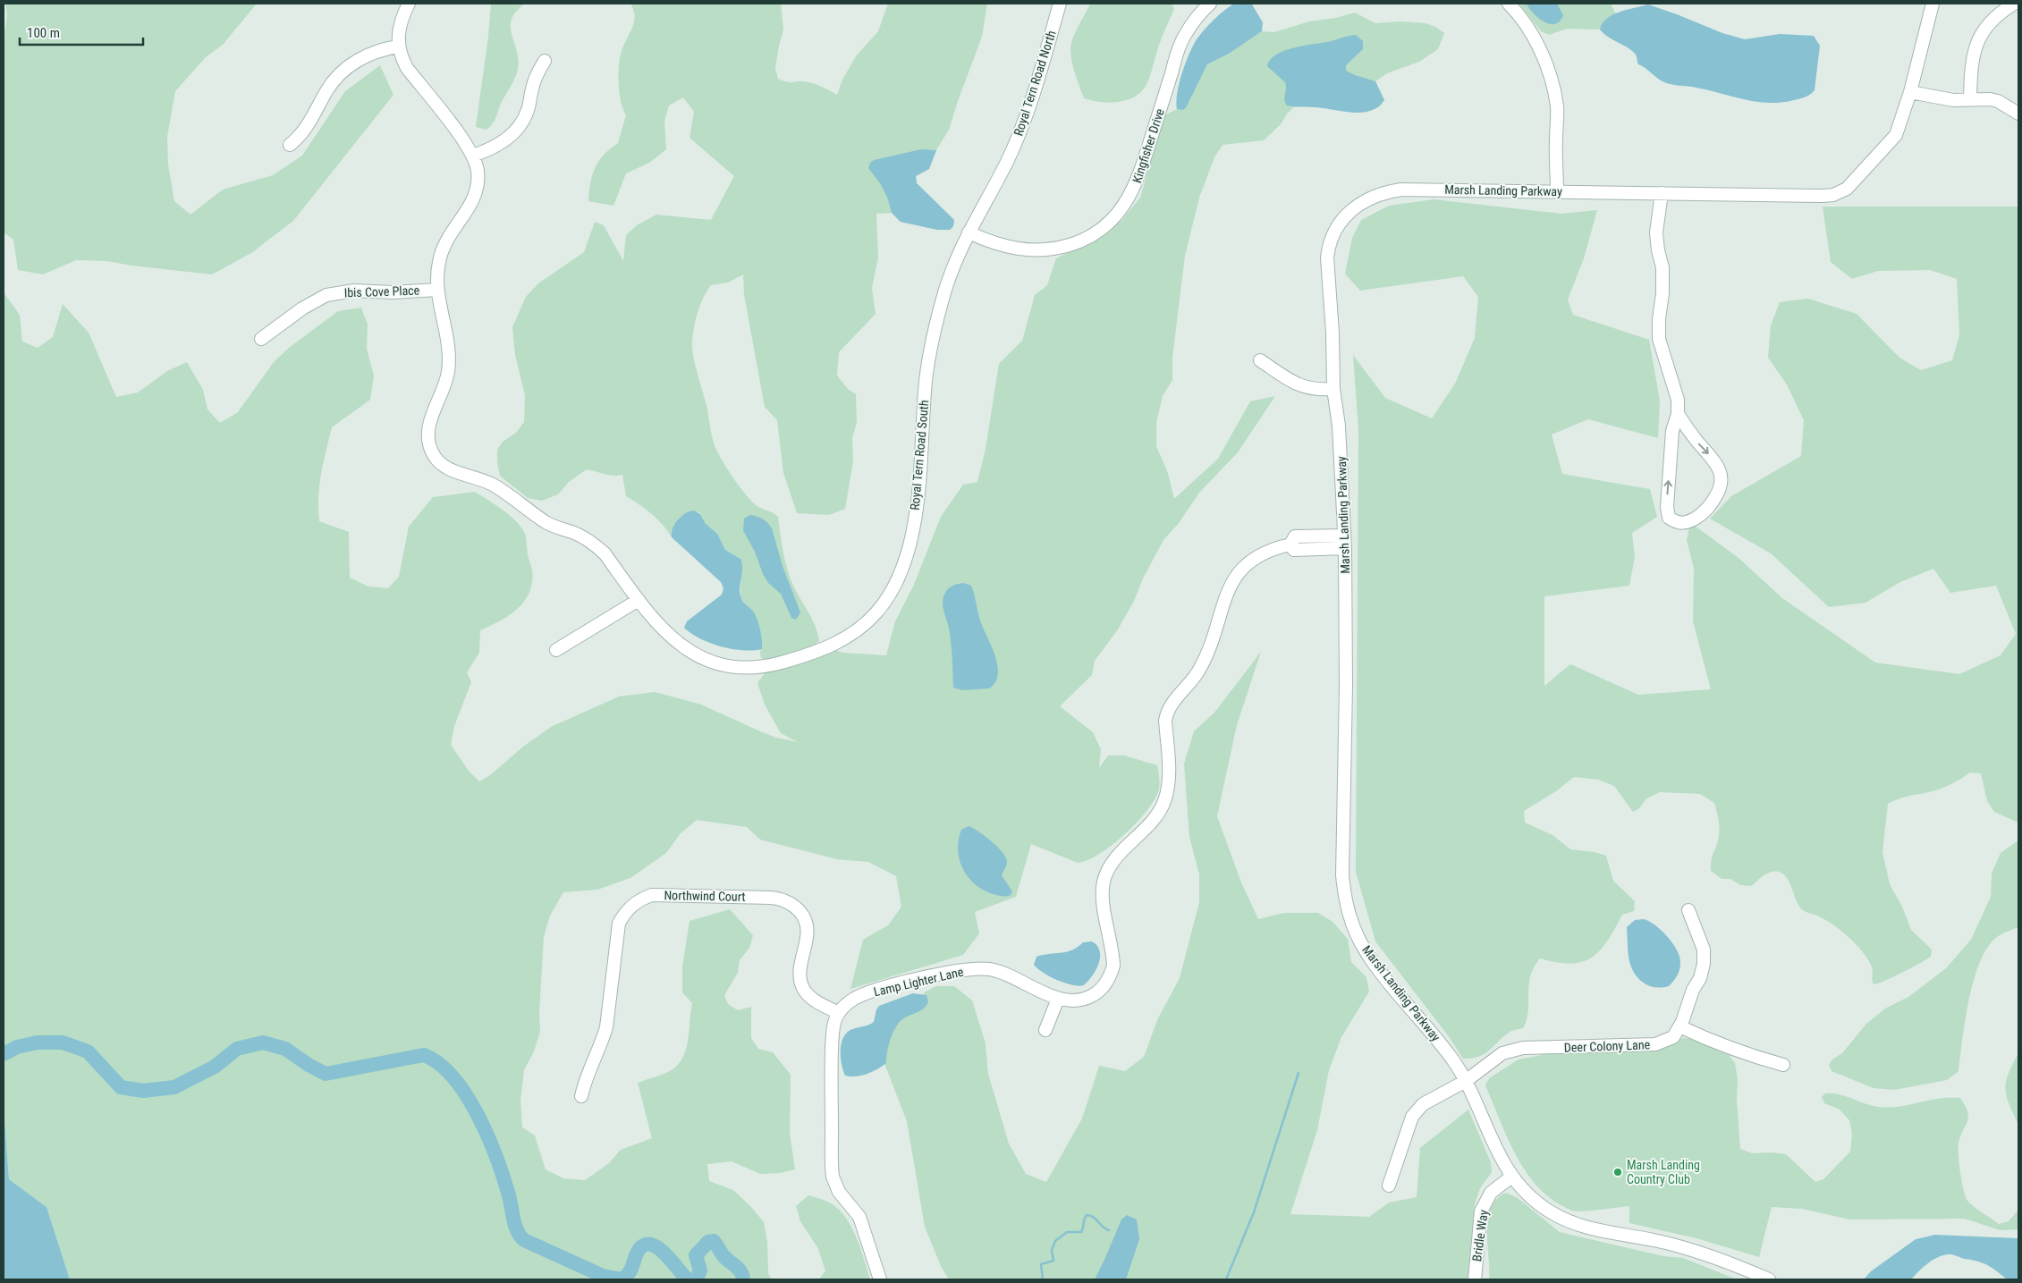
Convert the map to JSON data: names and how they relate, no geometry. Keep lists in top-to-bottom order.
{
  "streets": {
    "street": [
      "Royal Tern Road North",
      "Kingfisher Drive",
      "Marsh Landing Parkway",
      "Ibis Cove Place",
      "Royal Tern Road South",
      "Northwind Court",
      "Lamp Lighter Lane",
      "Deer Colony Lane",
      "Bridle Way"
    ]
  },
  "crossings": [
    ["Royal Tern Road North", "Kingfisher Drive"],
    ["Royal Tern Road North", "Royal Tern Road South"],
    ["Kingfisher Drive", "Royal Tern Road South"],
    ["Marsh Landing Parkway", "Lamp Lighter Lane"],
    ["Marsh Landing Parkway", "Deer Colony Lane"],
    ["Marsh Landing Parkway", "Bridle Way"],
    ["Ibis Cove Place", "Royal Tern Road South"],
    ["Northwind Court", "Lamp Lighter Lane"]
  ],
  "places": ["Marsh Landing Country Club"],
  "scale_bar": "100 m"
}
